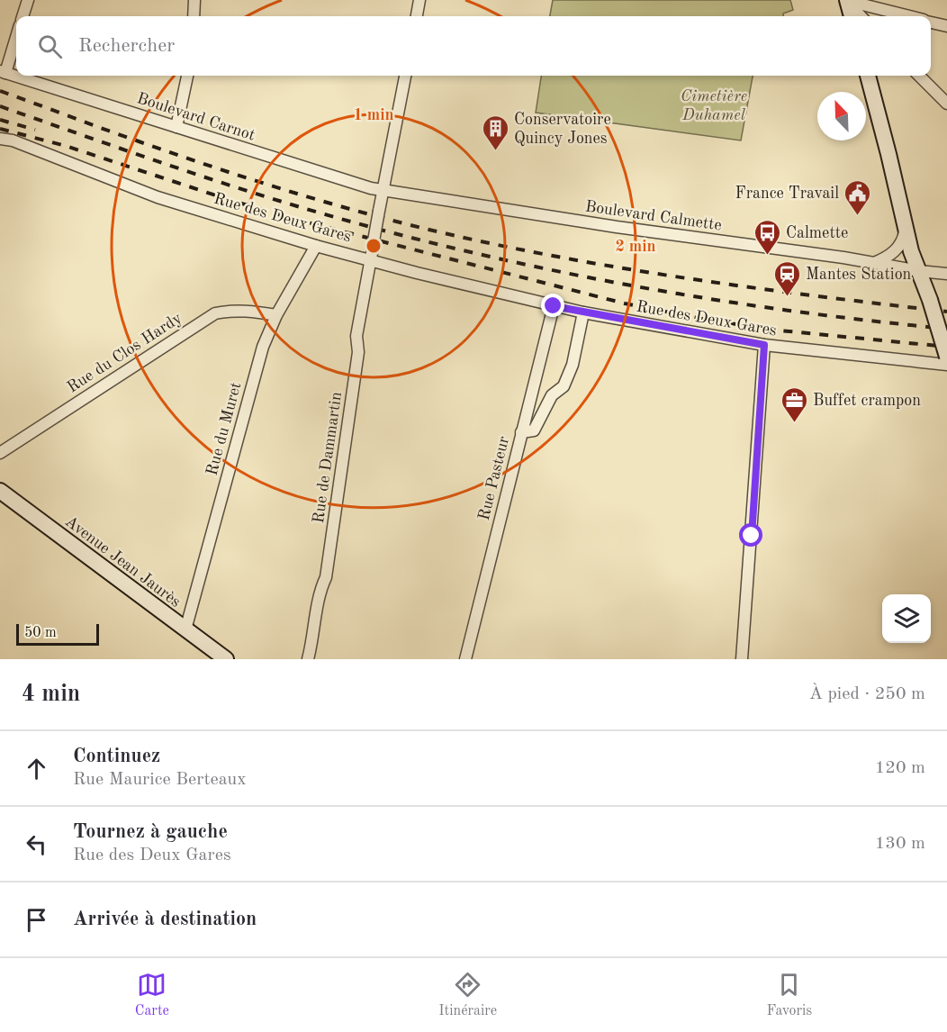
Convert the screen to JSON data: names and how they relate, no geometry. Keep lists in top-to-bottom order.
{
  "streets": {
    "main road": ["Avenue Jean Jaurès"],
    "street": [
      "Boulevard Carnot",
      "Boulevard Calmette",
      "Rue des Deux Gares",
      "Rue du Clos Hardy",
      "Rue du Muret",
      "Rue de Dammartin",
      "Rue Pasteur"
    ]
  },
  "crossings": [
    ["Boulevard Carnot", "Boulevard Calmette"],
    ["Boulevard Carnot", "Rue de Dammartin"],
    ["Boulevard Calmette", "Rue de Dammartin"],
    ["Rue des Deux Gares", "Rue du Muret"],
    ["Rue des Deux Gares", "Rue de Dammartin"],
    ["Rue des Deux Gares", "Rue Pasteur"],
    ["Rue du Clos Hardy", "Rue du Muret"],
    ["Rue du Muret", "Avenue Jean Jaurès"]
  ],
  "parks": ["Cimetière Duhamel"],
  "places": {
    "building": ["Conservatoire Quincy Jones"],
    "public building": ["France Travail"],
    "bus stop": ["Calmette"],
    "station": ["Mantes Station"],
    "office": ["Buffet crampon"]
  },
  "scale_bar": "50 m",
  "north": "top left",
  "page": {
    "search": "Rechercher",
    "scale": "50 m",
    "heading": ["4 min", "À pied · 250 m"],
    "list": [
      ["Continuez", "Rue Maurice Berteaux", "120 m"],
      ["Tournez à gauche", "Rue des Deux Gares", "130 m"],
      "Arrivée à destination"
    ],
    "nav": ["Carte", "Itinéraire", "Favoris"]
  },
  "rings": ["1 min", "2 min"]
}
